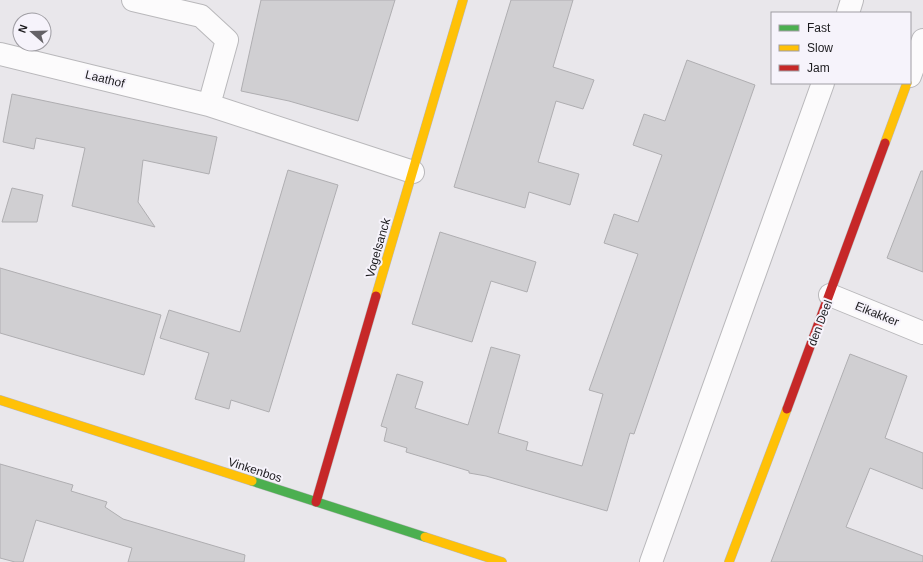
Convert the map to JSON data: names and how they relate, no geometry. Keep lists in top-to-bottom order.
{
  "streets": {
    "street": [
      "Laathof",
      "Vogelsanck",
      "Eikakker",
      "den Deel",
      "Vinkenbos"
    ]
  },
  "crossings": [
    ["Laathof", "Vogelsanck"],
    ["Vogelsanck", "Vinkenbos"],
    ["Eikakker", "den Deel"]
  ],
  "legend": ["Fast", "Slow", "Jam"],
  "north": "left"
}
